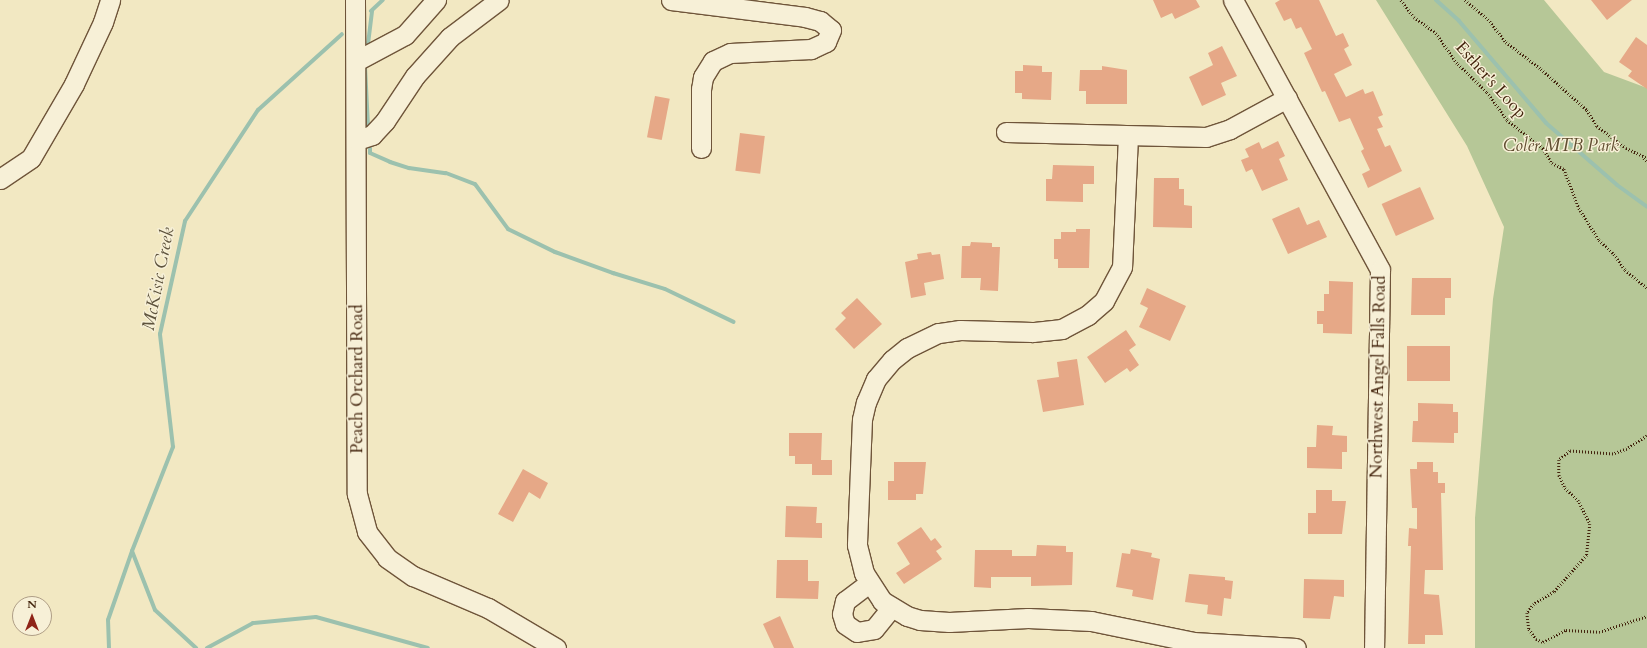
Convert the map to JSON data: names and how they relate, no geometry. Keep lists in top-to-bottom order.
{
  "streets": {
    "street": ["Northwest Angel Falls Road", "Peach Orchard Road"],
    "path": ["Esther's Loop"]
  },
  "water": ["McKisic Creek"],
  "parks": ["Coler MTB Park"],
  "north": "top"
}
